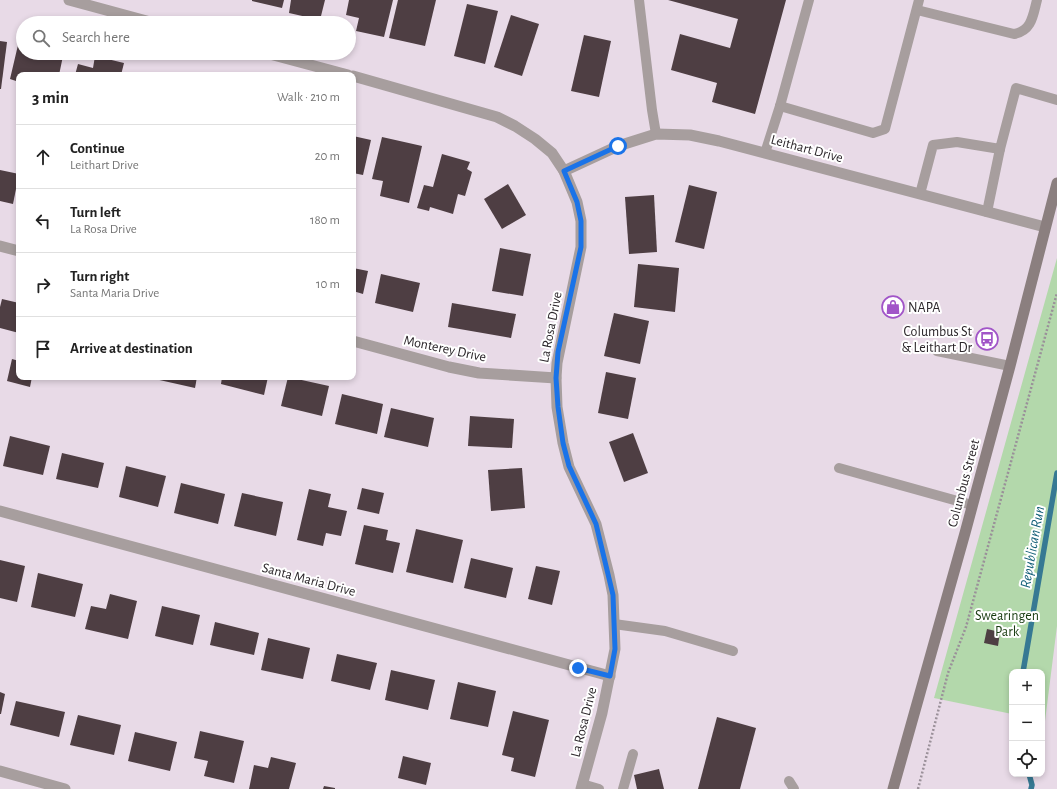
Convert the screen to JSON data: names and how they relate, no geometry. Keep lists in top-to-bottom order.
{
  "streets": {
    "main road": ["Columbus Street"],
    "street": [
      "Leithart Drive",
      "La Rosa Drive",
      "Monterey Drive",
      "Santa Maria Drive"
    ]
  },
  "crossings": [
    ["Leithart Drive", "La Rosa Drive"],
    ["Leithart Drive", "Columbus Street"],
    ["La Rosa Drive", "Monterey Drive"],
    ["La Rosa Drive", "Santa Maria Drive"]
  ],
  "water": ["Republican Run"],
  "parks": ["Swearingen Park"],
  "places": {
    "shop": ["NAPA"],
    "bus stop": ["Columbus St & Leithart Dr"]
  },
  "page": {
    "search": "Search here",
    "heading": ["3 min", "Walk · 210 m"],
    "list": [
      ["Continue", "Leithart Drive", "20 m"],
      ["Turn left", "La Rosa Drive", "180 m"],
      ["Turn right", "Santa Maria Drive", "10 m"],
      "Arrive at destination"
    ],
    "map_buttons": ["+", "−"]
  }
}
